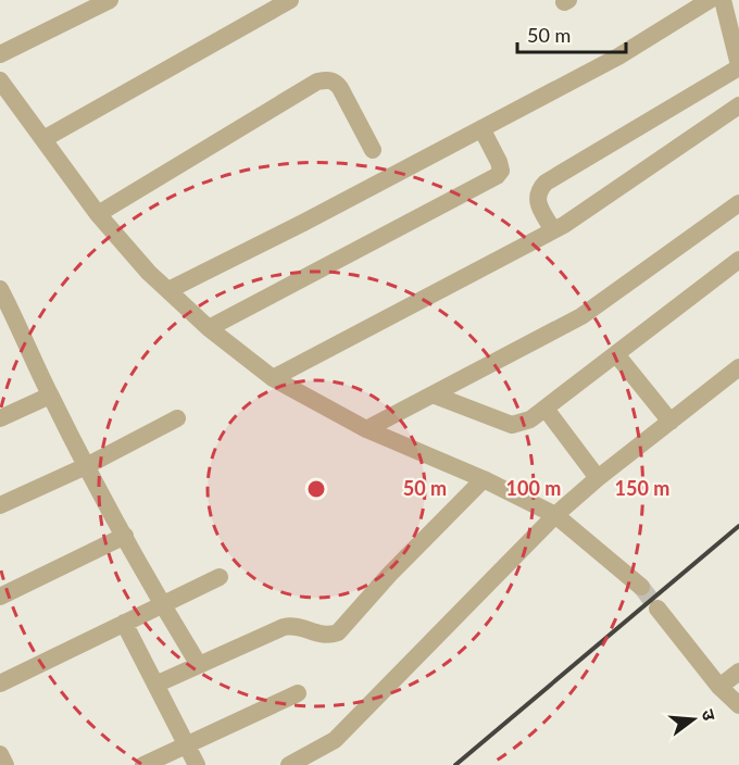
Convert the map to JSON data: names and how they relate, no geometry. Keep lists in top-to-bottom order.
{
  "scale_bar": "50 m",
  "north": "right",
  "rings": ["50 m", "100 m", "150 m"]
}
